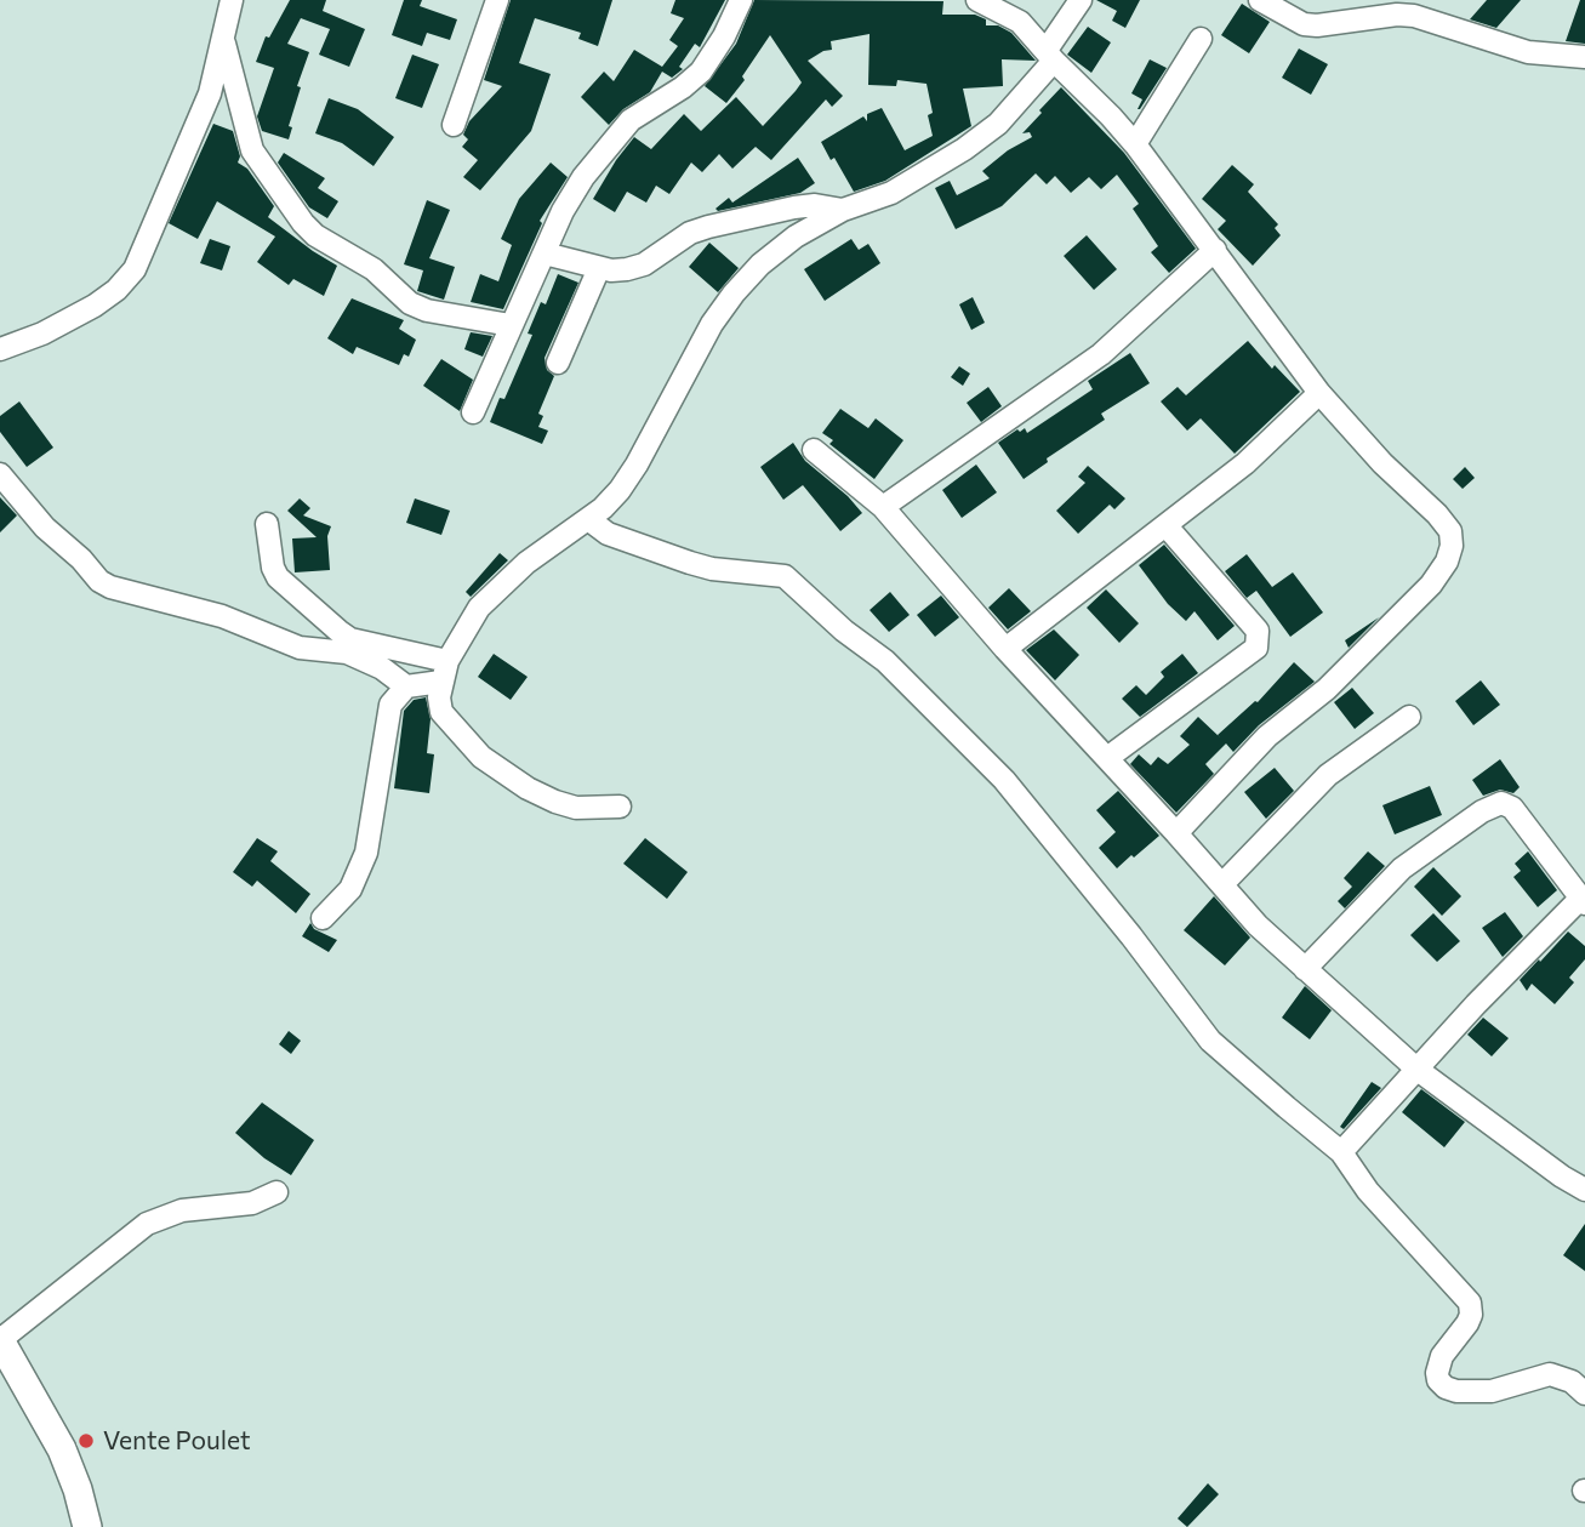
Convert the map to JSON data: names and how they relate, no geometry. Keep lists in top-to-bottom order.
{
  "places": ["Vente Poulet"]
}
